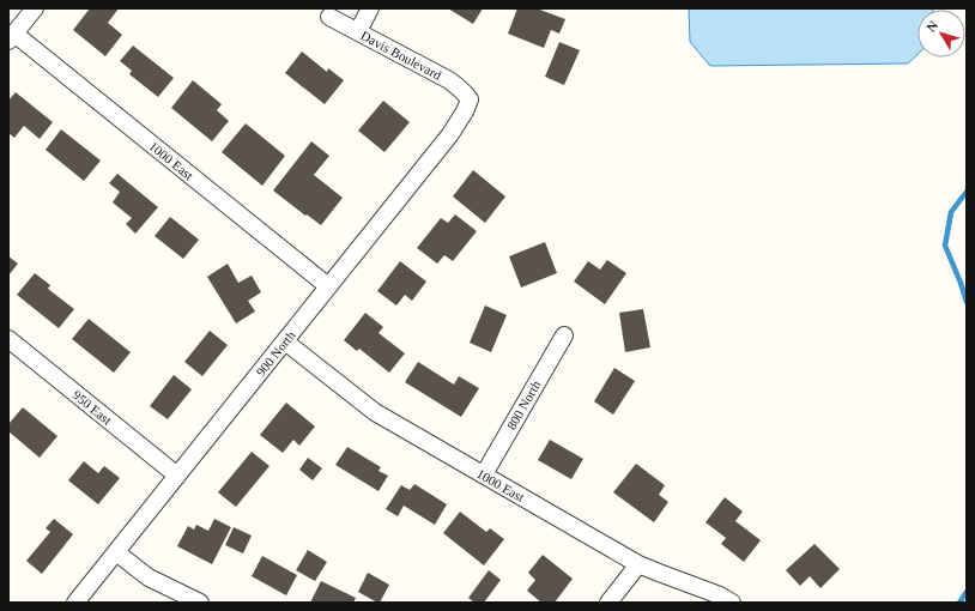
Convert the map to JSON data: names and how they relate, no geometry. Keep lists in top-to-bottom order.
{
  "streets": {
    "street": [
      "Davis Boulevard",
      "1000 East",
      "900 North",
      "800 North",
      "950 East"
    ]
  },
  "crossings": [
    ["Davis Boulevard", "900 North"],
    ["1000 East", "900 North"],
    ["1000 East", "800 North"],
    ["900 North", "950 East"]
  ],
  "north": "top left"
}
